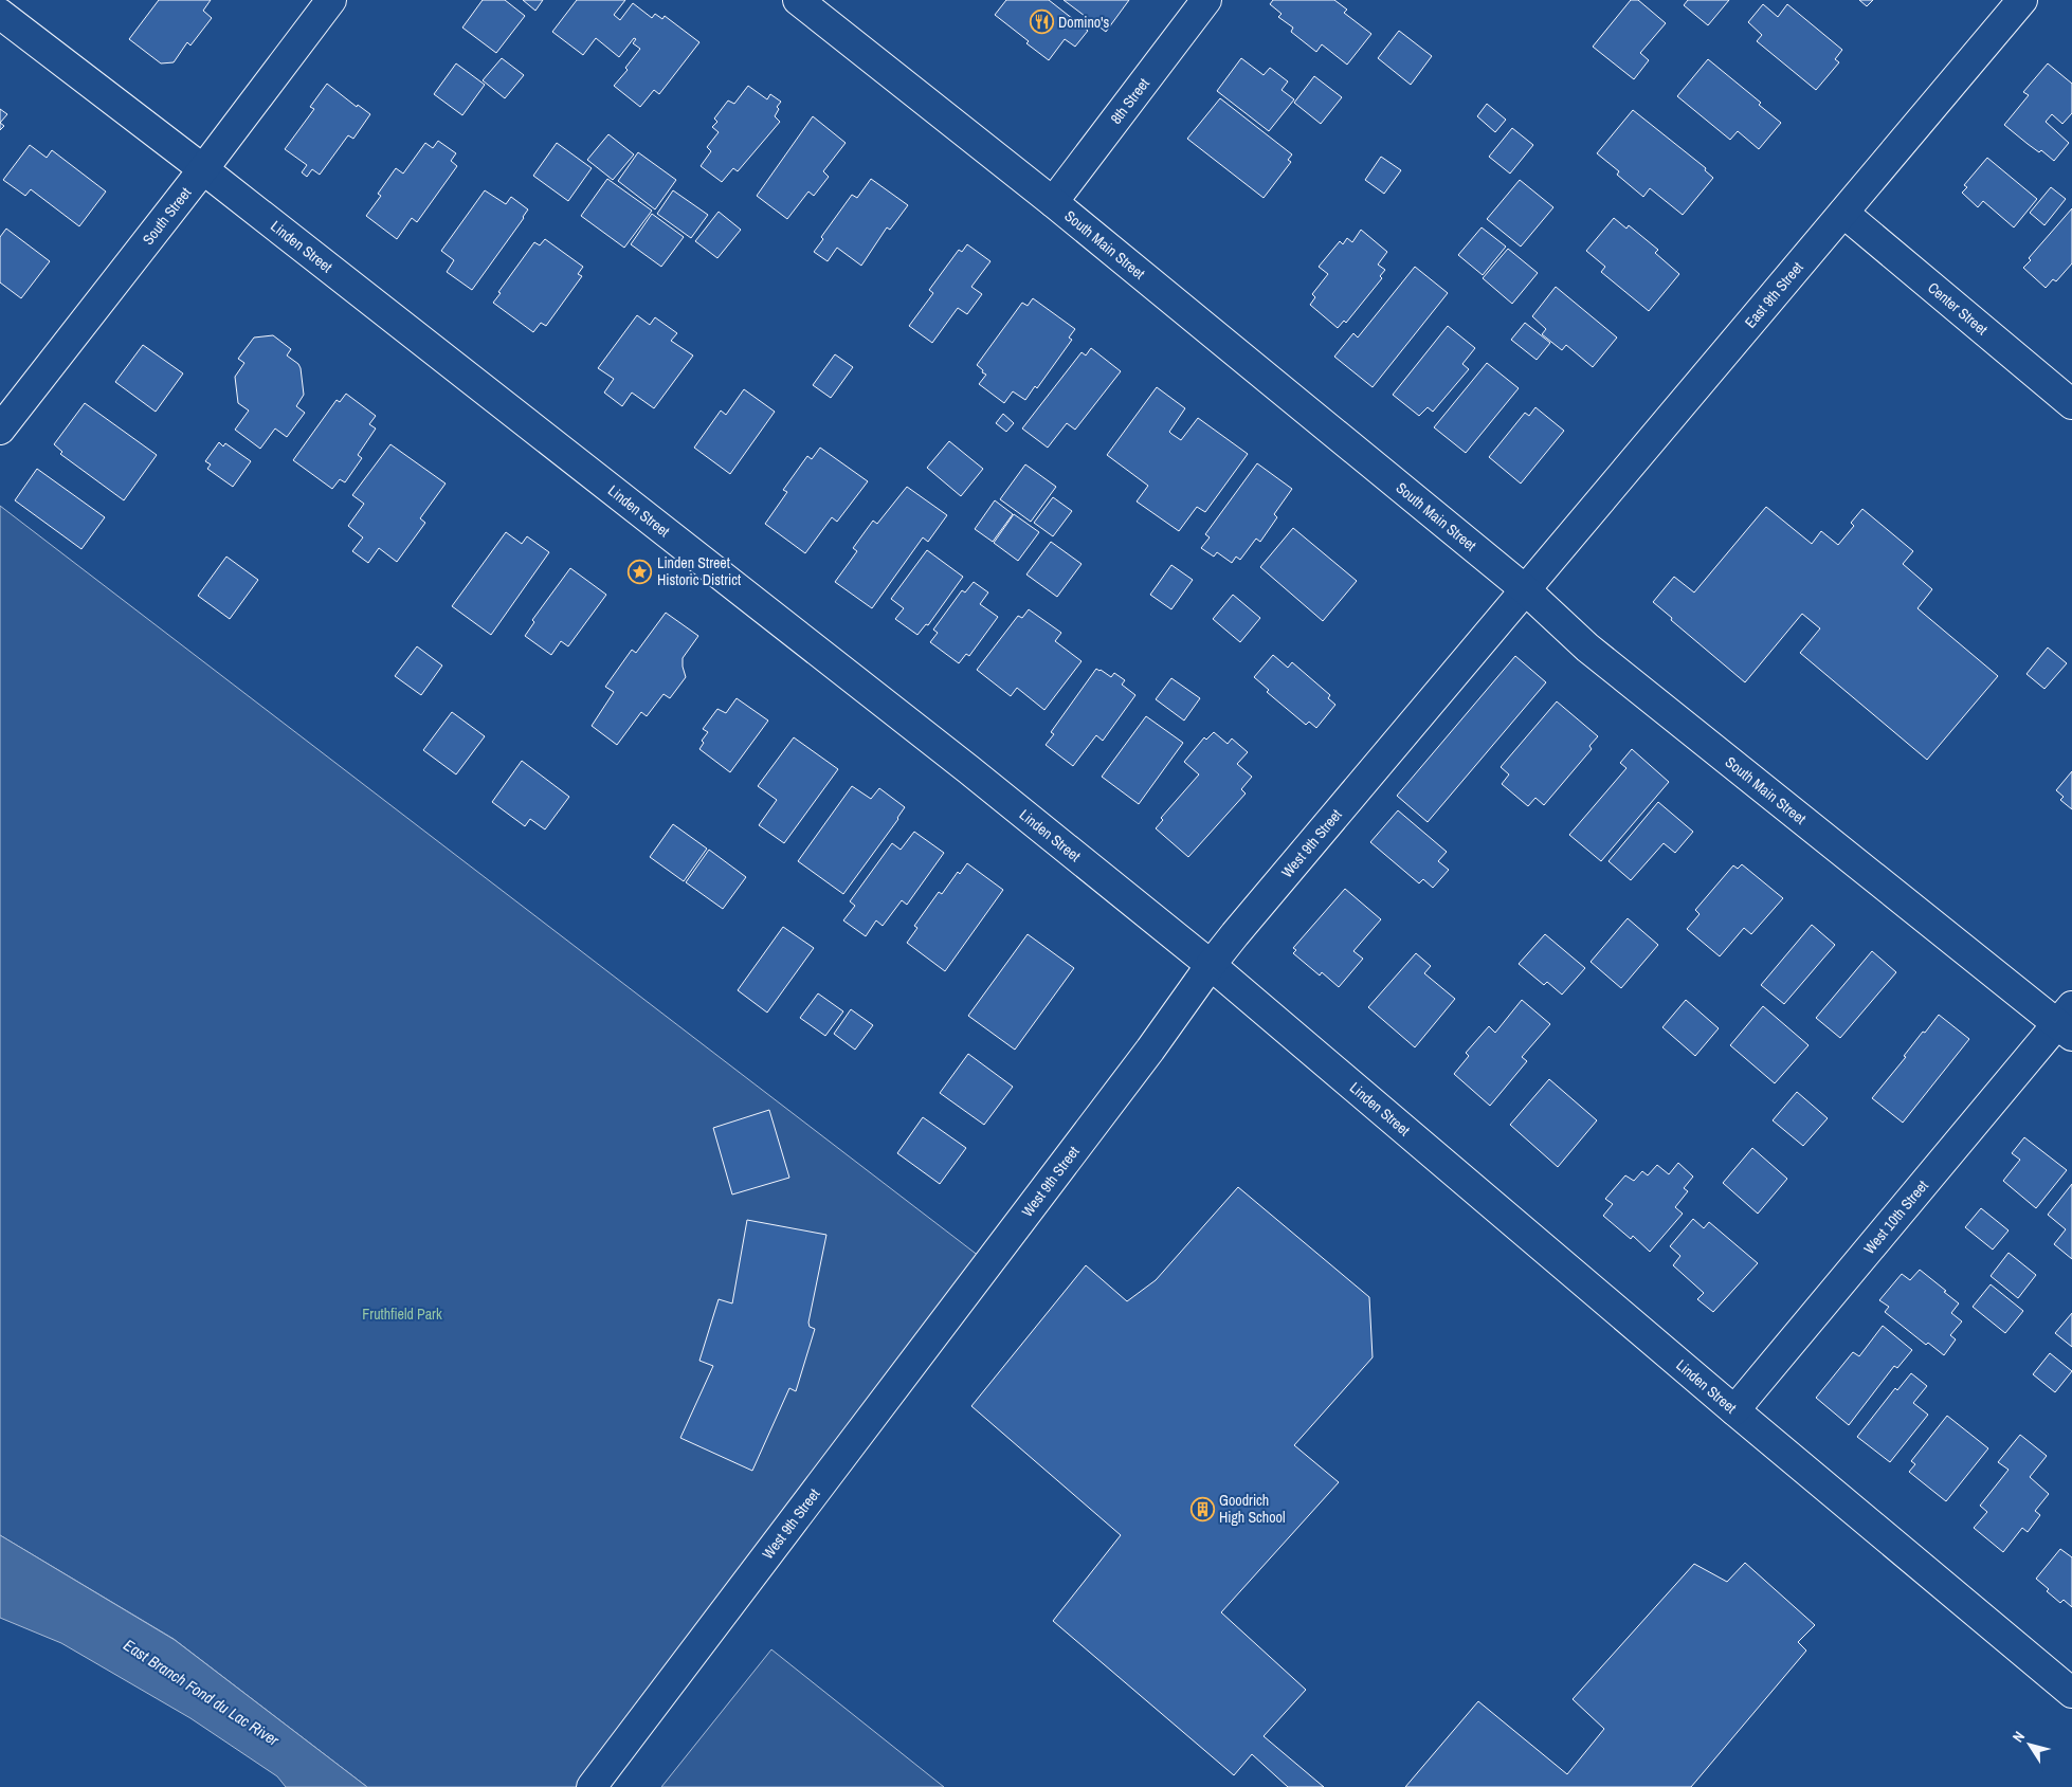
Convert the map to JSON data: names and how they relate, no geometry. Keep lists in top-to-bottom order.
{
  "streets": {
    "street": [
      "8th Street",
      "South Street",
      "South Main Street",
      "Linden Street",
      "East 9th Street",
      "Center Street",
      "West 9th Street",
      "West 10th Street"
    ]
  },
  "crossings": [
    ["8th Street", "South Main Street"],
    ["South Street", "Linden Street"],
    ["South Main Street", "East 9th Street"],
    ["South Main Street", "West 9th Street"],
    ["South Main Street", "West 10th Street"],
    ["Linden Street", "West 9th Street"],
    ["Linden Street", "West 10th Street"],
    ["East 9th Street", "Center Street"],
    ["East 9th Street", "West 9th Street"]
  ],
  "water": ["East Branch Fond du Lac River"],
  "parks": ["Fruthfield Park"],
  "places": {
    "restaurant": ["Domino's"],
    "place": ["Linden Street Historic District"],
    "building": ["Goodrich High School"]
  },
  "north": "top left"
}
